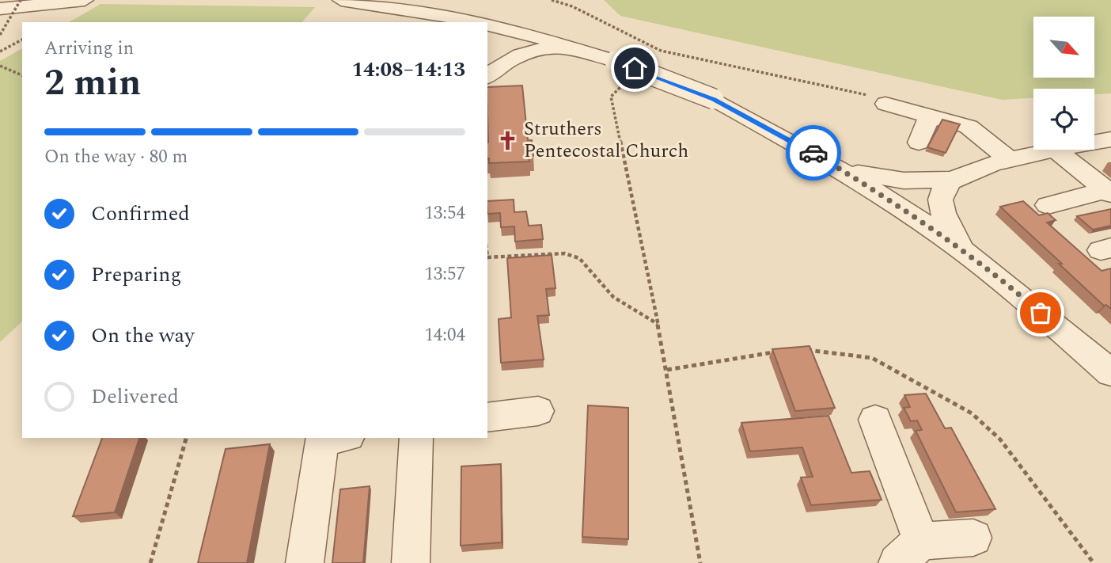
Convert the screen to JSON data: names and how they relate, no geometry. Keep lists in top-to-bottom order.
{
  "places": {
    "church": ["Struthers Pentecostal Church"]
  },
  "north": "bottom right",
  "page": {
    "heading": ["2 min", "Arriving in", "14:08–14:13"],
    "bar": "On the way · 80 m",
    "list": [
      ["Confirmed", "13:54"],
      ["Preparing", "13:57"],
      ["On the way", "14:04"],
      "Delivered"
    ]
  }
}
